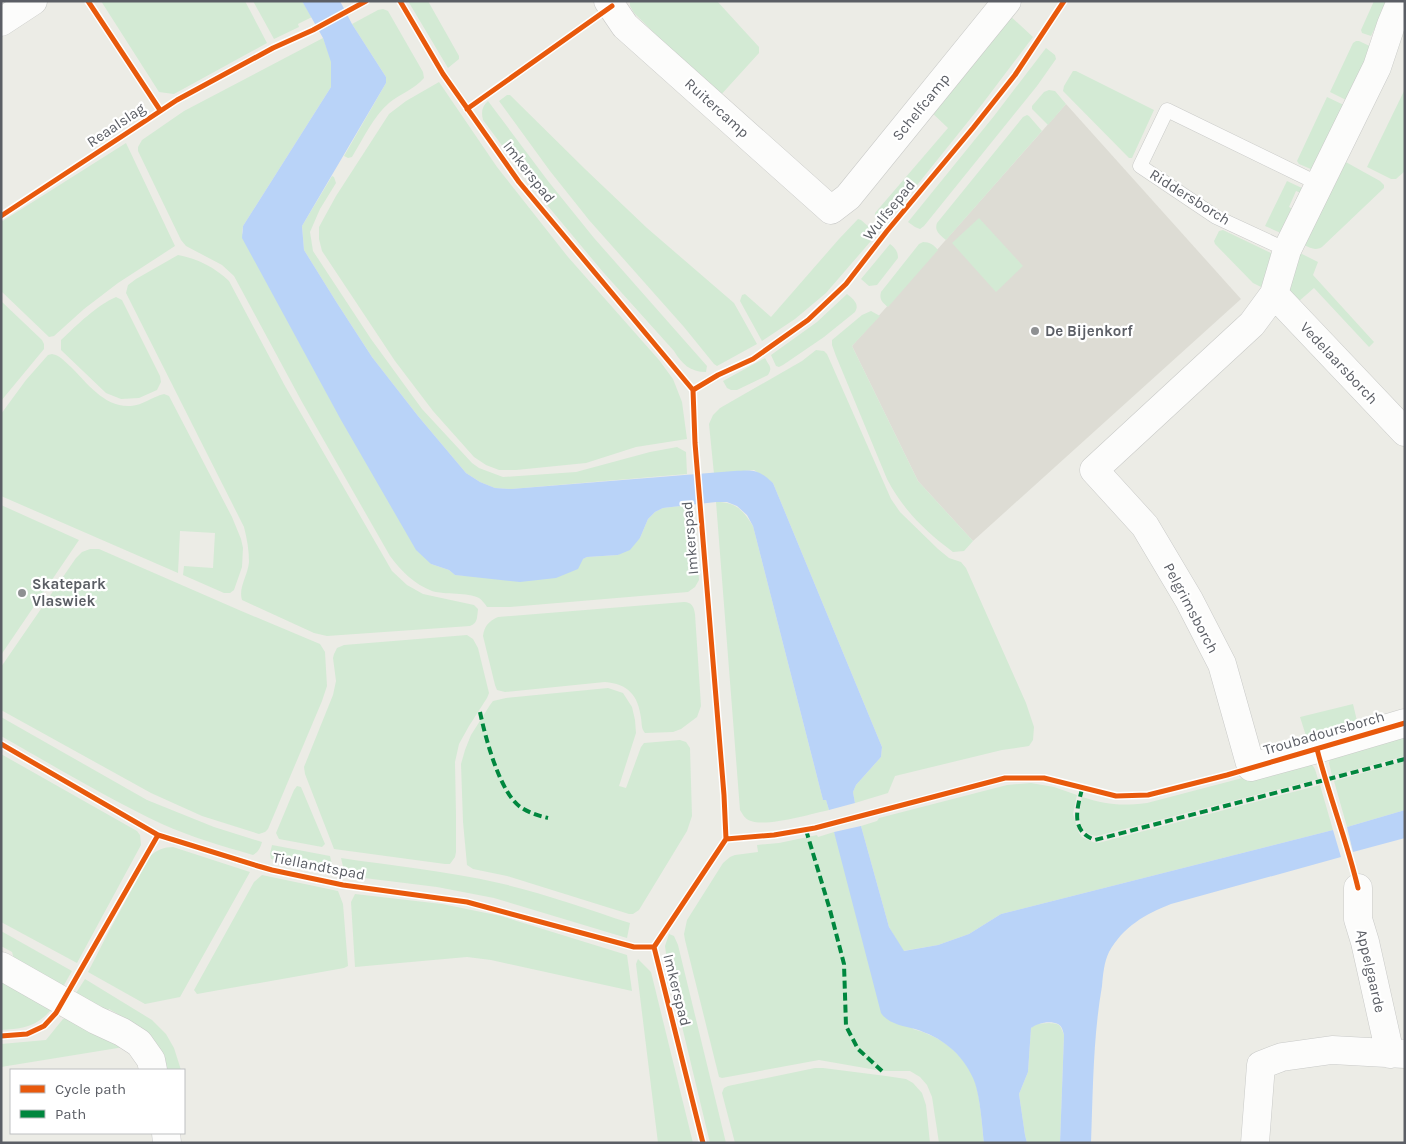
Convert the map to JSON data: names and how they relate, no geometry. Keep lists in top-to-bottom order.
{
  "streets": {
    "street": [
      "Schelfcamp",
      "Ruitercamp",
      "Vedelaarsborch",
      "Pelgrimsborch",
      "Troubadoursborch",
      "Appelgaarde"
    ],
    "lane": ["Riddersborch"],
    "cycle path": [
      "Reaalslag",
      "Imkerspad",
      "Wulfsepad",
      "Tiellandtspad"
    ]
  },
  "crossings": [
    ["Schelfcamp", "Ruitercamp"],
    ["Vedelaarsborch", "Pelgrimsborch"],
    ["Pelgrimsborch", "Troubadoursborch"]
  ],
  "places": ["De Bijenkorf", "Skatepark Vlaswiek"],
  "legend": ["Cycle path", "Path"]
}
